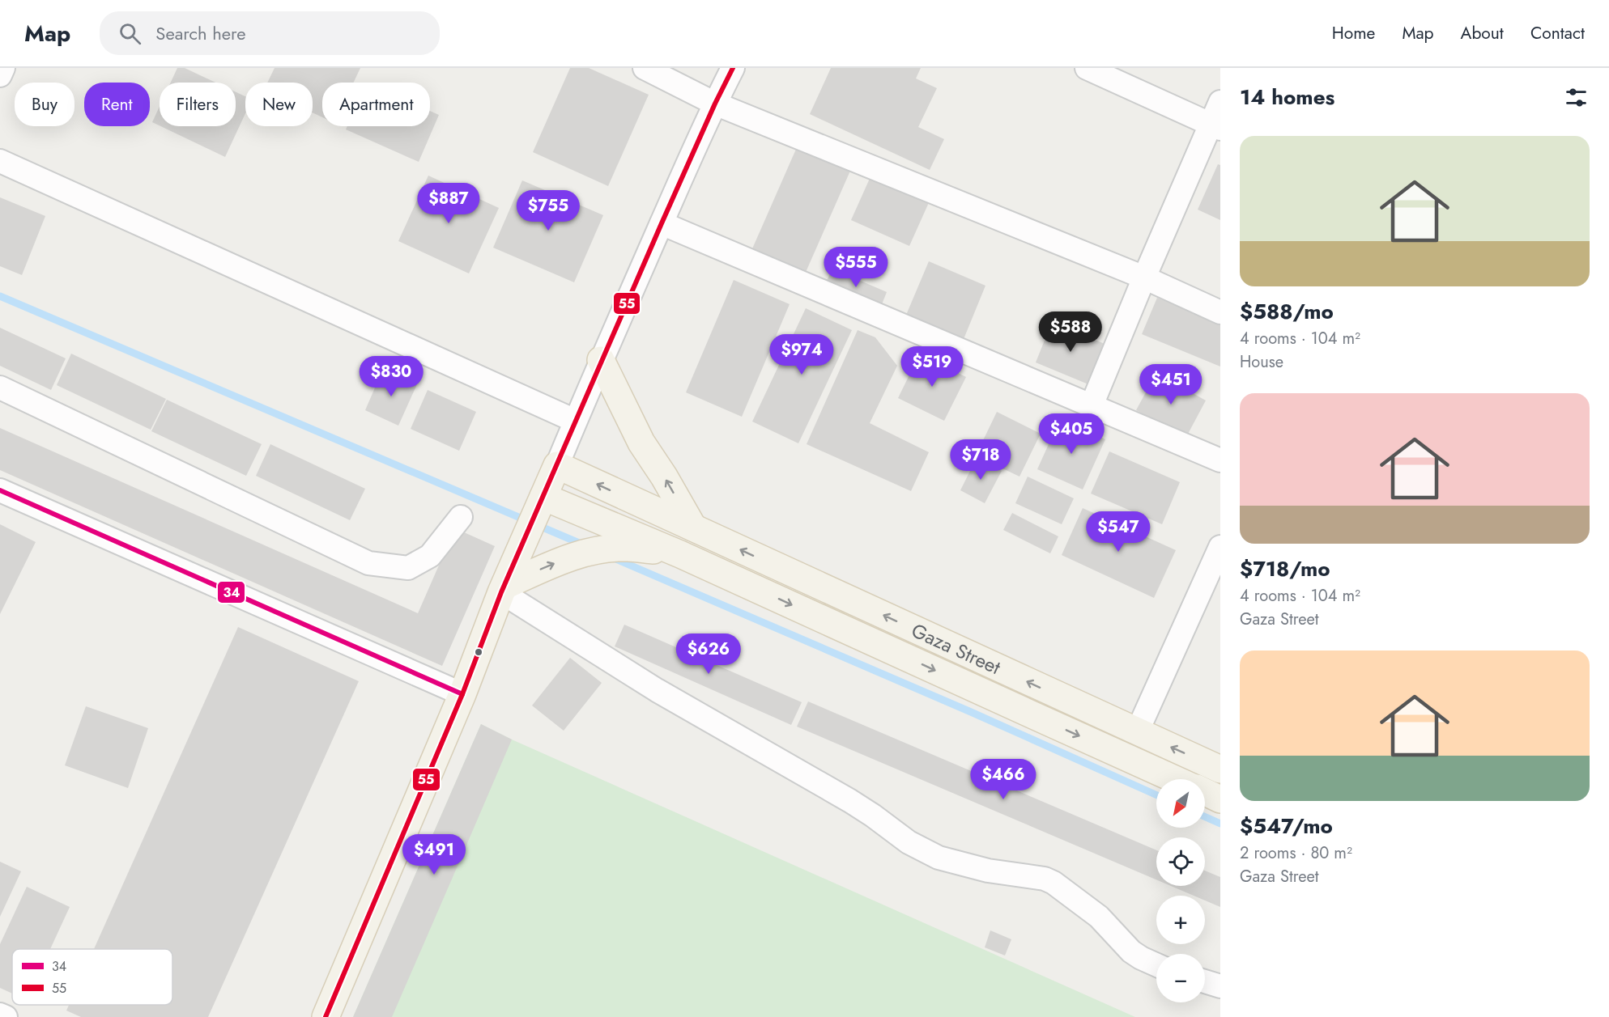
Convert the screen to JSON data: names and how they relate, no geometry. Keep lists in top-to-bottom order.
{
  "streets": {
    "main road": ["Gaza Street"]
  },
  "lines": ["transit line 55", "transit line 34"],
  "legend": ["34", "55"],
  "north": "bottom left",
  "page": {
    "header": "Map",
    "search": "Search here",
    "nav": [
      "Home",
      "Map",
      "About",
      "Contact"
    ],
    "heading": "14 homes",
    "chip": [
      "Buy",
      "Rent",
      "Filters",
      "New",
      "Apartment"
    ],
    "list": [
      {
        "name": "$588/mo",
        "note": "4 rooms · 104 m² · House"
      },
      {
        "name": "$718/mo",
        "note": "4 rooms · 104 m² · Gaza Street"
      },
      {
        "name": "$547/mo",
        "note": "2 rooms · 80 m² · Gaza Street"
      }
    ],
    "price": [
      "$887",
      "$755",
      "$555",
      "$588",
      "$974",
      "$519",
      "$830",
      "$451",
      "$405",
      "$718",
      "$547",
      "$626",
      "$466",
      "$491"
    ],
    "map_buttons": ["+", "−"]
  }
}
